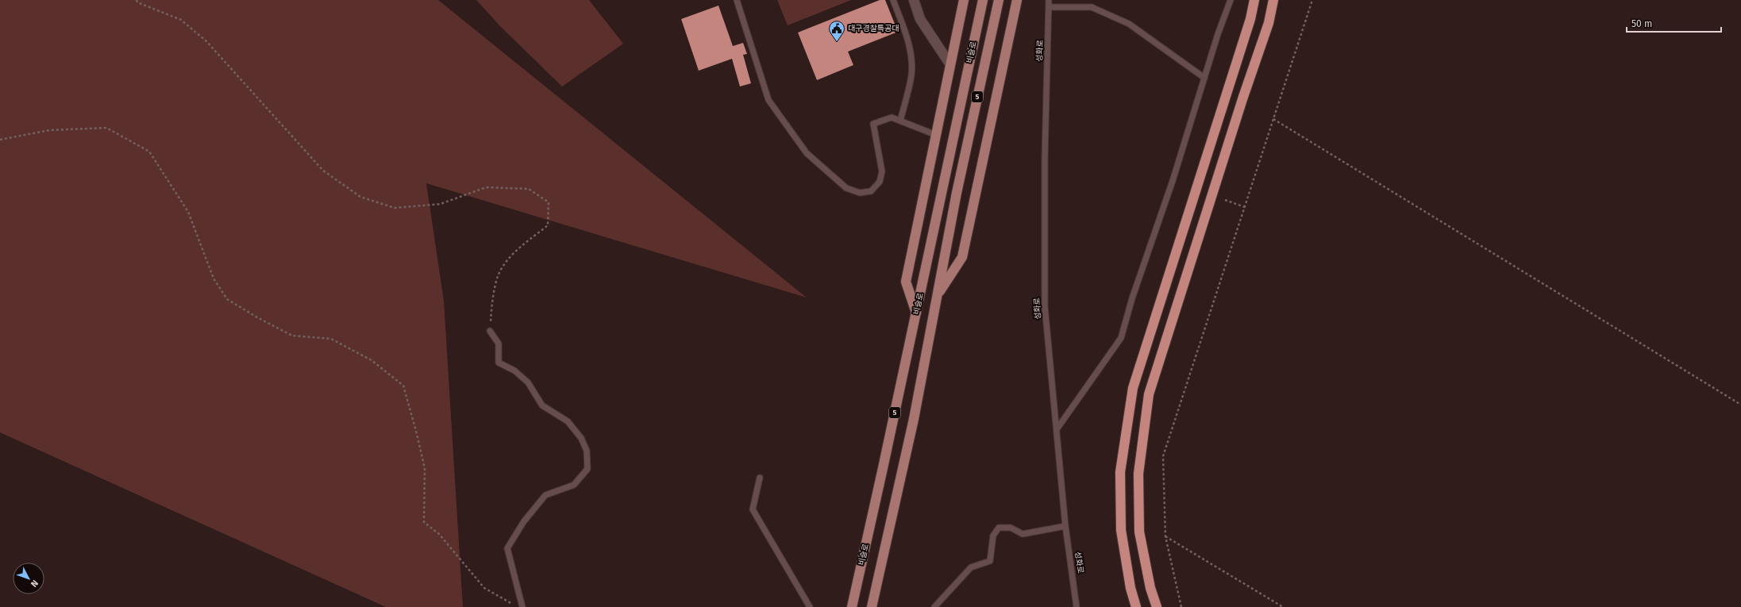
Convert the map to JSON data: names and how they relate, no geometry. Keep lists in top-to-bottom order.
{
  "streets": {
    "main road": ["비슬로", "5"],
    "lane": ["성화로"]
  },
  "places": {
    "public building": ["대구경찰특공대"]
  },
  "scale_bar": "50 m",
  "north": "bottom right"
}
